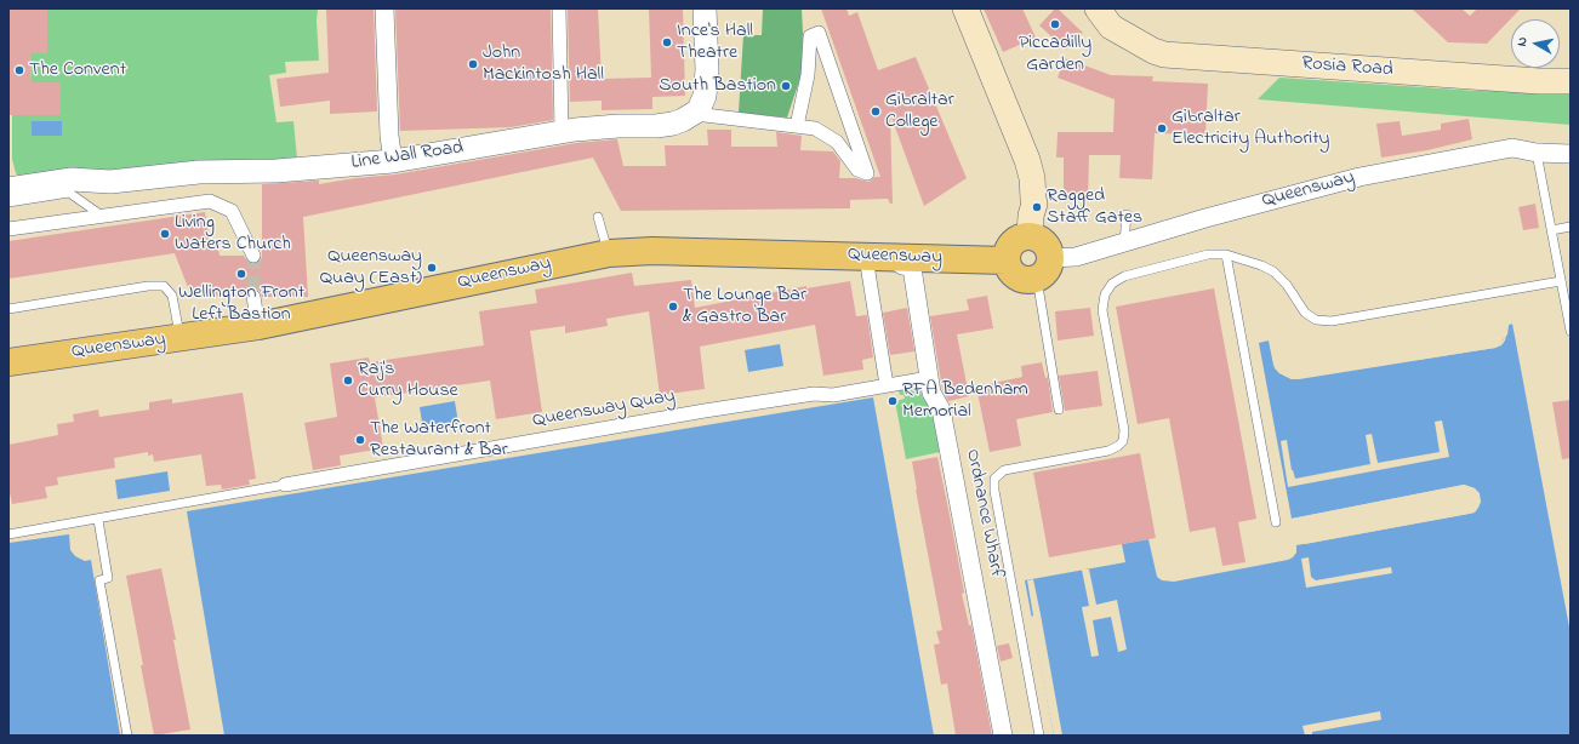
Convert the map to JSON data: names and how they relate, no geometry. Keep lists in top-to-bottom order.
{
  "streets": {
    "main road": ["Rosia Road", "Queensway"],
    "street": ["Line Wall Road", "Queensway Quay", "Ordnance Wharf"]
  },
  "crossings": [
    ["Queensway", "Ordnance Wharf"],
    ["Queensway Quay", "Ordnance Wharf"]
  ],
  "places": [
    "Piccadilly Garden",
    "Ince's Hall Theatre",
    "John Mackintosh Hall",
    "The Convent",
    "South Bastion",
    "Gibraltar College",
    "Gibraltar Electricity Authority",
    "Ragged Staff Gates",
    "Living Waters Church",
    "Queensway Quay (East)",
    "Wellington Front Left Bastion",
    "The Lounge Bar & Gastro Bar",
    "Raj's Curry House",
    "RFA Bedenham Memorial",
    "The Waterfront Restaurant & Bar"
  ],
  "north": "left"
}
